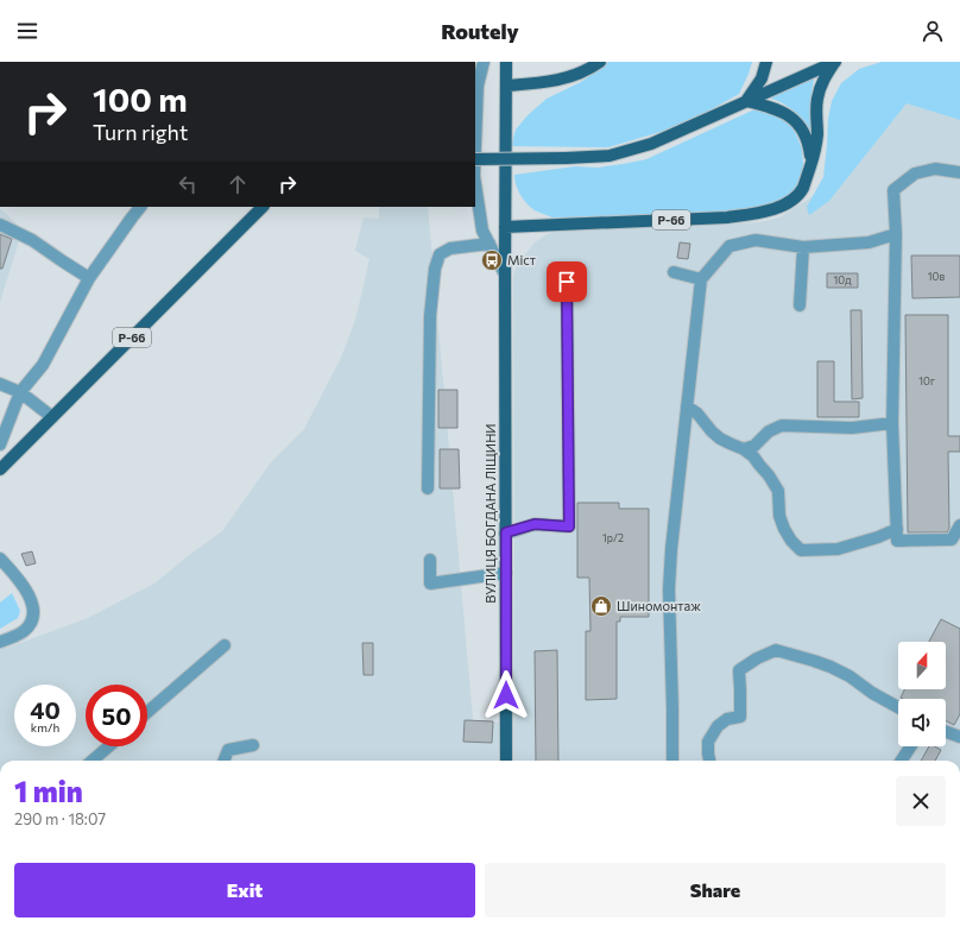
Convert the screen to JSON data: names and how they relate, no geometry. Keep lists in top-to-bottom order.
{
  "streets": {
    "main road": ["Р-66", "ВУЛИЦЯ БОГДАНА ЛІЩИНИ"]
  },
  "crossings": [
    ["Р-66", "ВУЛИЦЯ БОГДАНА ЛІЩИНИ"]
  ],
  "places": {
    "bus stop": ["Міст"],
    "shop": ["Шиномонтаж"]
  },
  "house_numbers": [
    "10в",
    "10д",
    "10г",
    "1р/2"
  ],
  "north": "top",
  "page": {
    "header": "Routely",
    "turn": ["100 m", "Turn right"],
    "speed": "40 km/h",
    "limit": "50",
    "heading": ["1 min", "290 m · 18:07"],
    "buttons": ["Exit", "Share"]
  }
}
